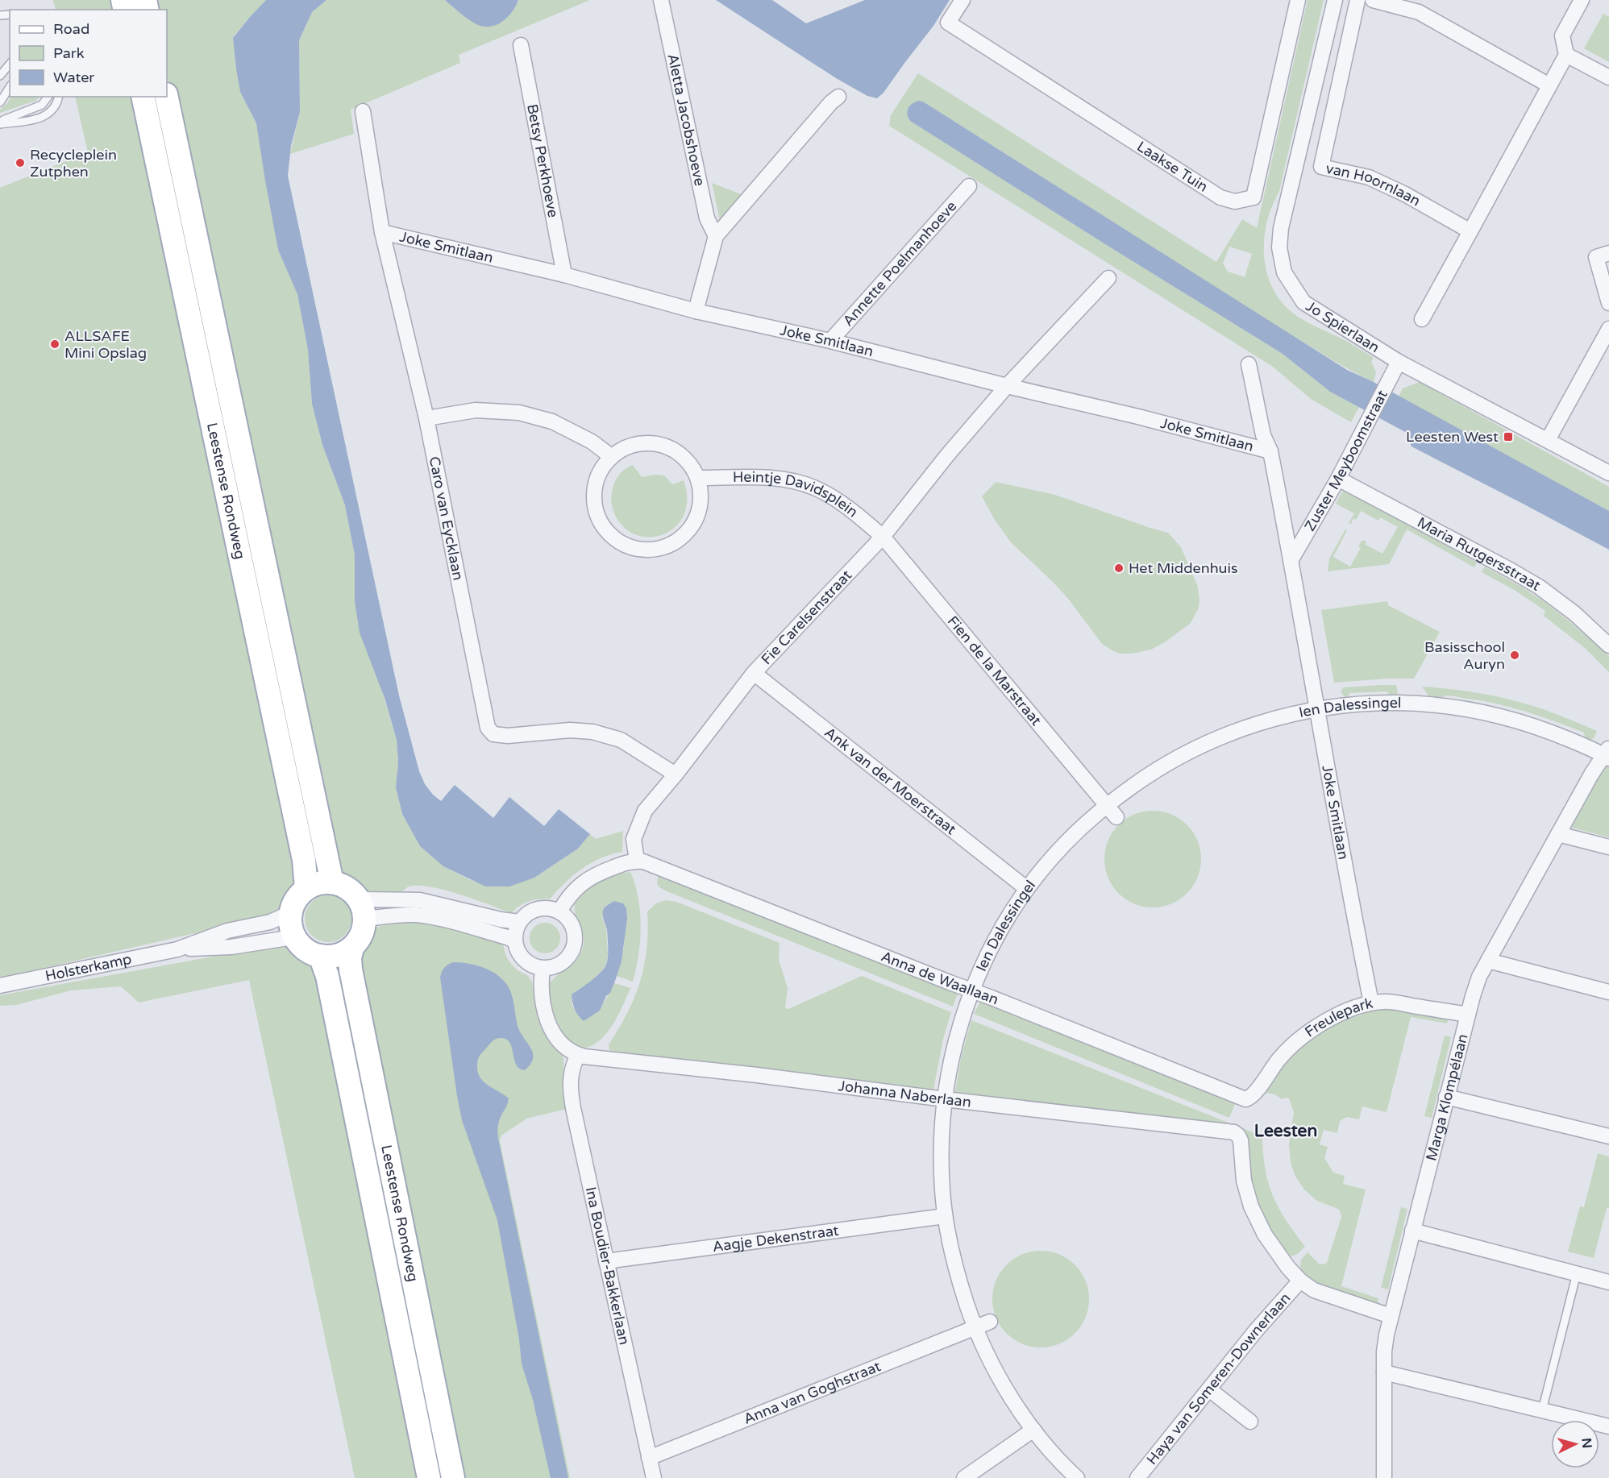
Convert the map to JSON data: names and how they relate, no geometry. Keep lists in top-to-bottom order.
{
  "streets": {
    "main road": ["Leestense Rondweg"],
    "street": [
      "Aletta Jacobshoeve",
      "Betsy Perkhoeve",
      "Laakse Tuin",
      "van Hoornlaan",
      "Joke Smitlaan",
      "Annette Poelmanhoeve",
      "Jo Spierlaan",
      "Zuster Meyboomstraat",
      "Heintje Davidsplein",
      "Caro van Eycklaan",
      "Maria Rutgersstraat",
      "Fie Carelsenstraat",
      "Fien de la Marstraat",
      "Ien Dalessingel",
      "Ank van der Moerstraat",
      "Holsterkamp",
      "Anna de Waallaan",
      "Freulepark",
      "Johanna Naberlaan",
      "Marga Klompélaan",
      "Aagje Dekenstraat",
      "Ina Boudier-Bakkerlaan",
      "Haya van Someren-Downerlaan",
      "Anna van Goghstraat"
    ]
  },
  "crossings": [
    ["Betsy Perkhoeve", "Joke Smitlaan"],
    ["Joke Smitlaan", "Annette Poelmanhoeve"],
    ["Joke Smitlaan", "Zuster Meyboomstraat"],
    ["Joke Smitlaan", "Caro van Eycklaan"],
    ["Joke Smitlaan", "Fie Carelsenstraat"],
    ["Joke Smitlaan", "Ien Dalessingel"],
    ["Joke Smitlaan", "Freulepark"],
    ["Jo Spierlaan", "Zuster Meyboomstraat"],
    ["Zuster Meyboomstraat", "Maria Rutgersstraat"],
    ["Leestense Rondweg", "Holsterkamp"],
    ["Heintje Davidsplein", "Fie Carelsenstraat"],
    ["Heintje Davidsplein", "Fien de la Marstraat"],
    ["Caro van Eycklaan", "Fie Carelsenstraat"],
    ["Fie Carelsenstraat", "Fien de la Marstraat"],
    ["Fie Carelsenstraat", "Ank van der Moerstraat"],
    ["Fie Carelsenstraat", "Anna de Waallaan"],
    ["Fien de la Marstraat", "Ien Dalessingel"],
    ["Ien Dalessingel", "Ank van der Moerstraat"],
    ["Ien Dalessingel", "Anna de Waallaan"],
    ["Ien Dalessingel", "Johanna Naberlaan"],
    ["Ien Dalessingel", "Marga Klompélaan"],
    ["Ien Dalessingel", "Aagje Dekenstraat"],
    ["Ien Dalessingel", "Anna van Goghstraat"],
    ["Anna de Waallaan", "Freulepark"],
    ["Freulepark", "Marga Klompélaan"],
    ["Johanna Naberlaan", "Ina Boudier-Bakkerlaan"],
    ["Johanna Naberlaan", "Haya van Someren-Downerlaan"],
    ["Aagje Dekenstraat", "Ina Boudier-Bakkerlaan"],
    ["Ina Boudier-Bakkerlaan", "Anna van Goghstraat"]
  ],
  "districts": ["Leesten"],
  "places": {
    "other": [
      "Recycleplein Zutphen",
      "ALLSAFE Mini Opslag",
      "Het Middenhuis",
      "Basisschool Auryn"
    ],
    "transit": ["Leesten West"]
  },
  "legend": ["Road", "Park", "Water"],
  "north": "right"
}
